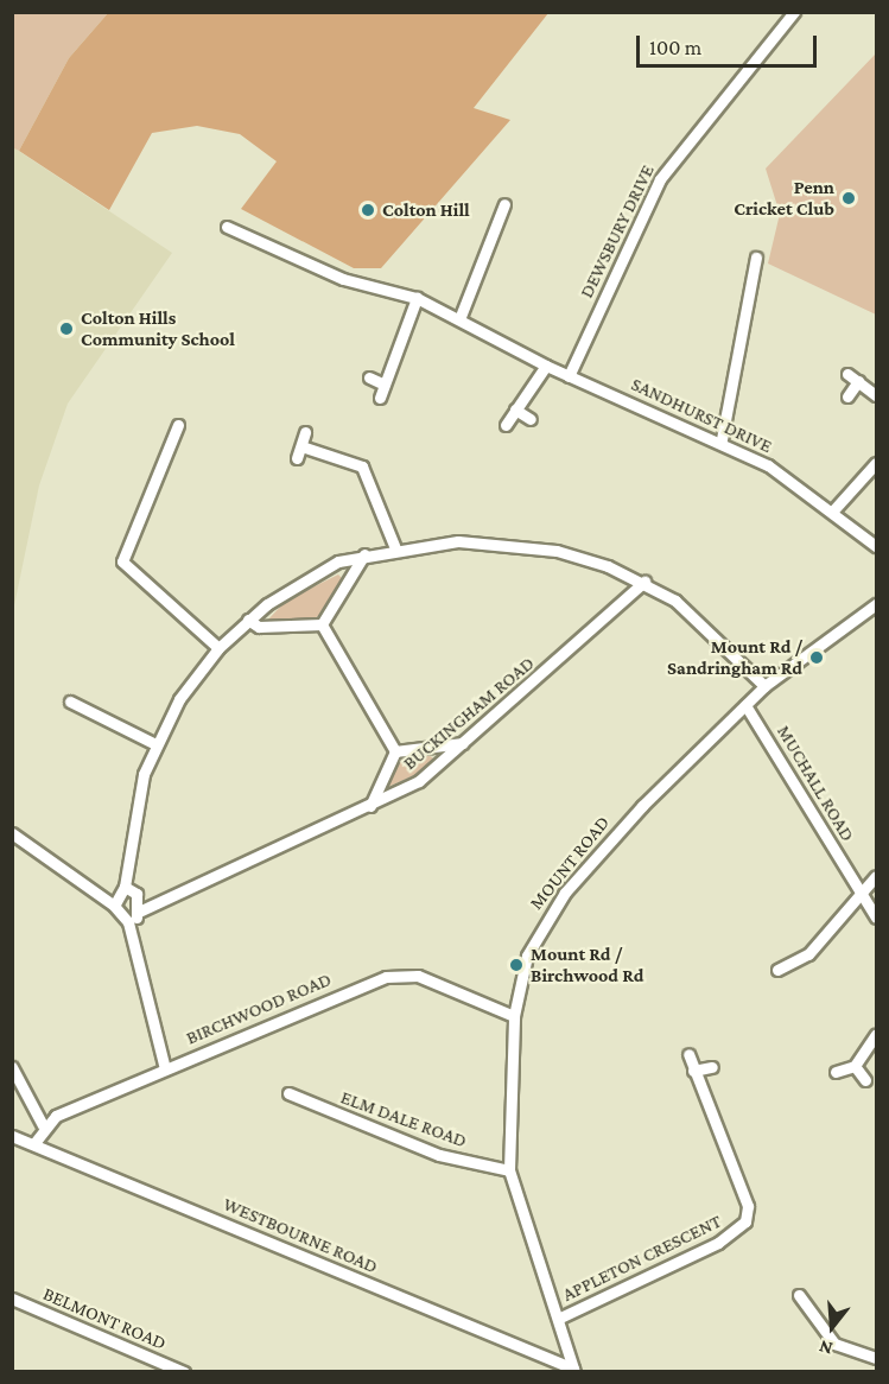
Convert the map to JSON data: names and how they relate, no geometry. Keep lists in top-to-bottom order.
{
  "streets": {
    "street": [
      "DEWSBURY DRIVE",
      "SANDHURST DRIVE",
      "BUCKINGHAM ROAD",
      "MUCHALL ROAD",
      "MOUNT ROAD",
      "BIRCHWOOD ROAD",
      "ELM DALE ROAD",
      "WESTBOURNE ROAD",
      "APPLETON CRESCENT",
      "BELMONT ROAD"
    ]
  },
  "crossings": [
    ["DEWSBURY DRIVE", "SANDHURST DRIVE"],
    ["MUCHALL ROAD", "MOUNT ROAD"],
    ["MOUNT ROAD", "BIRCHWOOD ROAD"],
    ["MOUNT ROAD", "ELM DALE ROAD"],
    ["MOUNT ROAD", "WESTBOURNE ROAD"],
    ["MOUNT ROAD", "APPLETON CRESCENT"]
  ],
  "places": [
    "Penn Cricket Club",
    "Colton Hill",
    "Colton Hills Community School",
    "Mount Rd / Sandringham Rd",
    "Mount Rd / Birchwood Rd"
  ],
  "scale_bar": "100 m",
  "north": "bottom"
}
